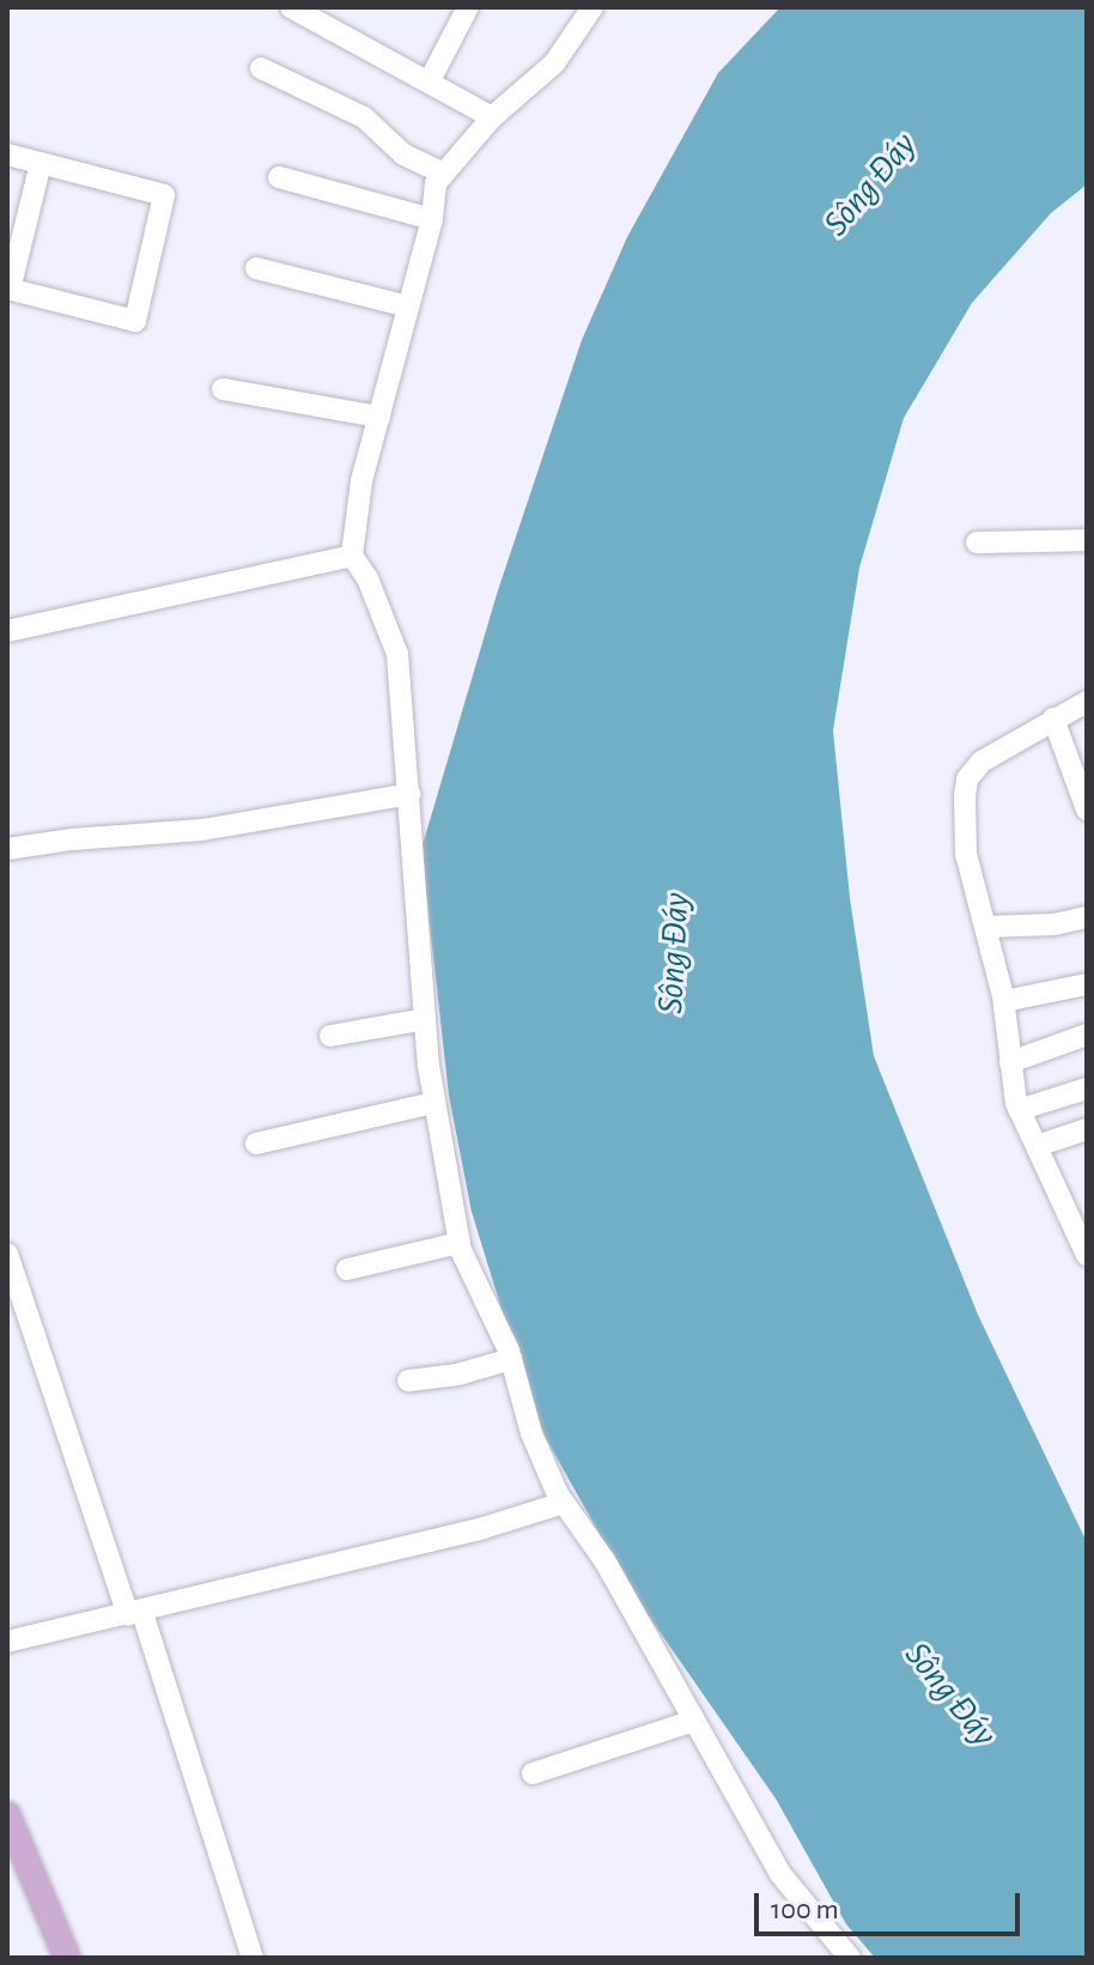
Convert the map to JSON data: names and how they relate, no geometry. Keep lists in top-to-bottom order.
{
  "water": ["Sông Đáy"],
  "scale_bar": "100 m"
}
